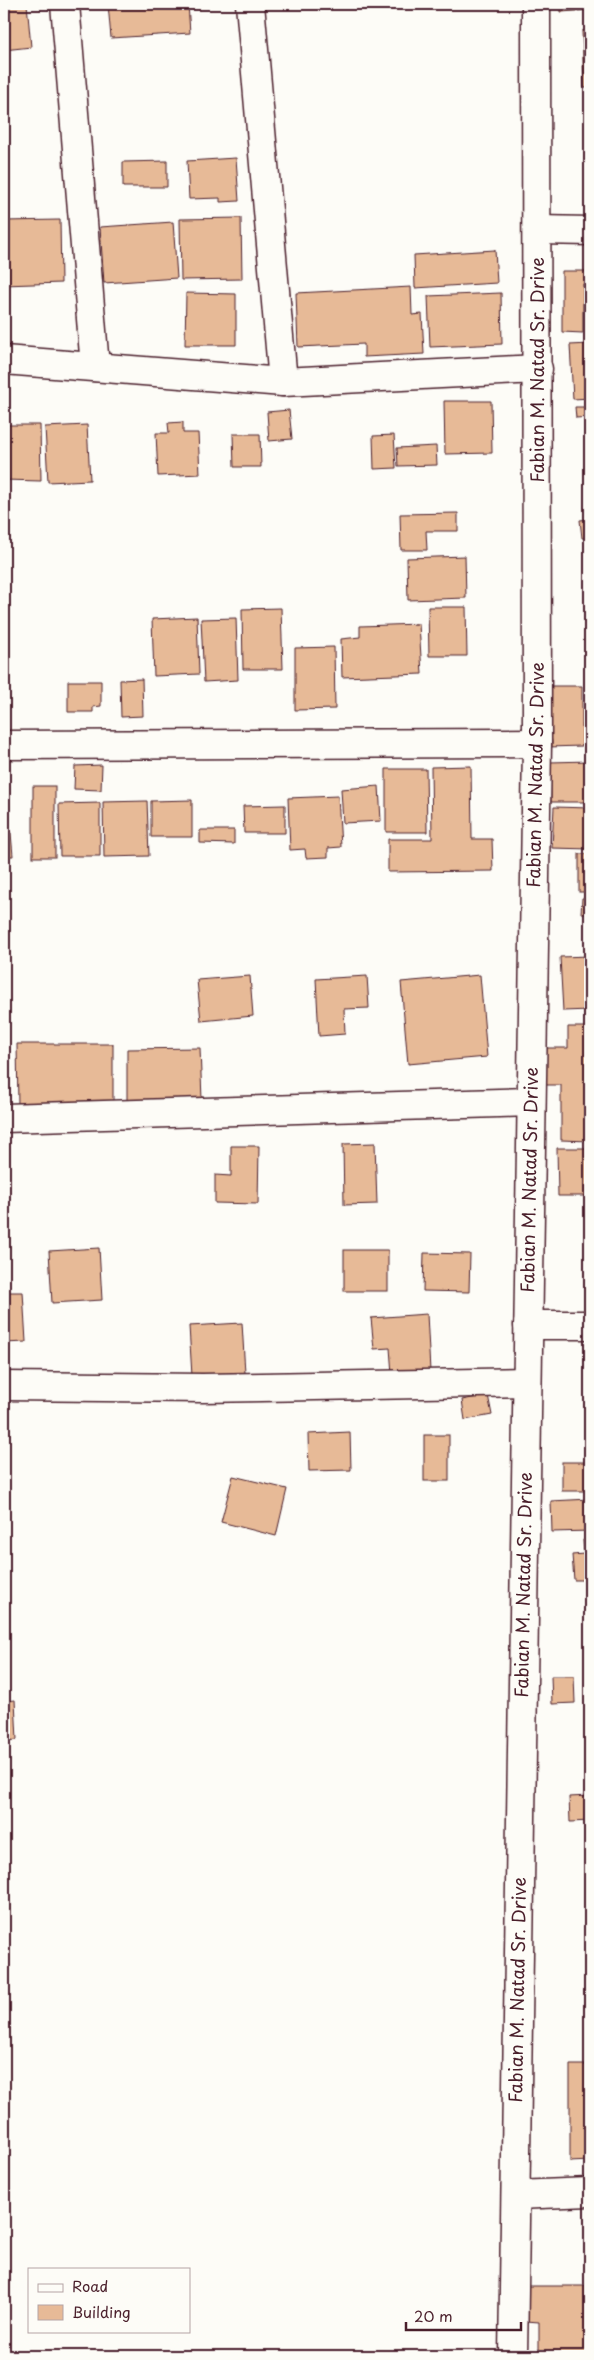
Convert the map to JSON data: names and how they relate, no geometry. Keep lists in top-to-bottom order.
{
  "streets": {
    "street": ["Fabian M. Natad Sr. Drive"]
  },
  "legend": ["Road", "Building"],
  "scale_bar": "20 m"
}
